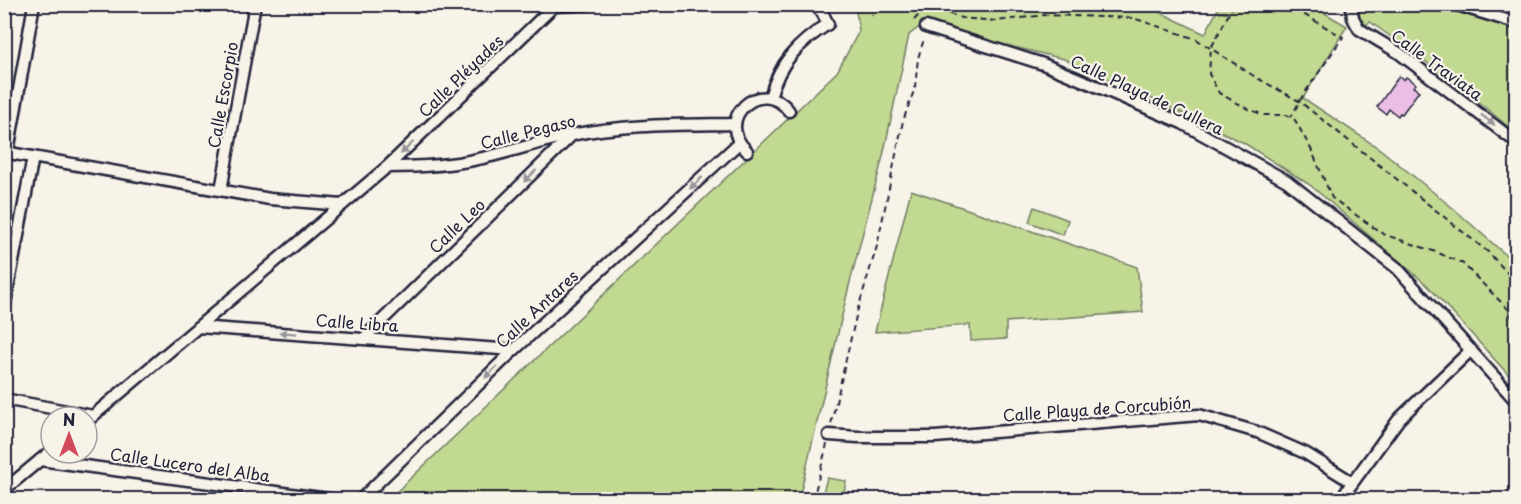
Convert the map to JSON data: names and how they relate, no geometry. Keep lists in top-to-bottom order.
{
  "streets": {
    "street": [
      "Calle Traviata",
      "Calle Pléyades",
      "Calle Escorpio",
      "Calle Playa de Cullera",
      "Calle Pegaso",
      "Calle Leo",
      "Calle Antares",
      "Calle Libra",
      "Calle Playa de Corcubión",
      "Calle Lucero del Alba"
    ]
  },
  "crossings": [
    ["Calle Pléyades", "Calle Pegaso"],
    ["Calle Pegaso", "Calle Leo"],
    ["Calle Pegaso", "Calle Antares"],
    ["Calle Leo", "Calle Libra"],
    ["Calle Antares", "Calle Libra"]
  ],
  "one_way": [
    "Calle Traviata",
    "Calle Pléyades",
    "Calle Leo",
    "Calle Antares",
    "Calle Libra"
  ],
  "north": "top"
}
